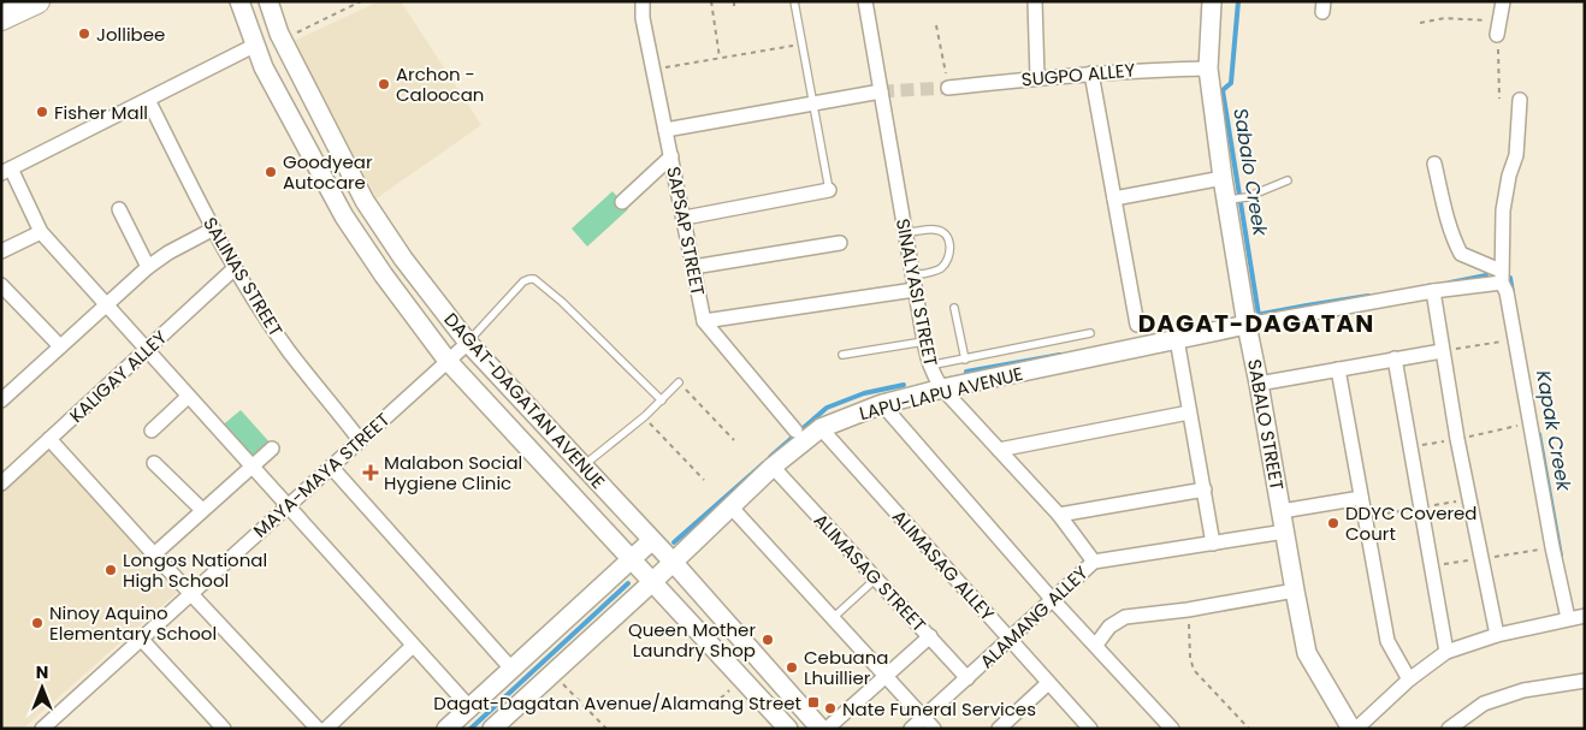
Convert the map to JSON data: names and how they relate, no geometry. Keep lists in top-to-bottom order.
{
  "streets": {
    "main road": ["LAPU-LAPU AVENUE", "DAGAT-DAGATAN AVENUE", "SABALO STREET"],
    "street": [
      "SUGPO ALLEY",
      "SAPSAP STREET",
      "SALINAS STREET",
      "SINALYASI STREET",
      "KALIGAY ALLEY",
      "MAYA-MAYA STREET",
      "ALIMASAG ALLEY",
      "ALIMASAG STREET",
      "ALAMANG ALLEY"
    ]
  },
  "crossings": [
    ["SUGPO ALLEY", "SABALO STREET"],
    ["SALINAS STREET", "KALIGAY ALLEY"],
    ["SALINAS STREET", "MAYA-MAYA STREET"],
    ["SINALYASI STREET", "LAPU-LAPU AVENUE"],
    ["SINALYASI STREET", "ALAMANG ALLEY"],
    ["LAPU-LAPU AVENUE", "DAGAT-DAGATAN AVENUE"],
    ["LAPU-LAPU AVENUE", "SABALO STREET"],
    ["LAPU-LAPU AVENUE", "ALIMASAG ALLEY"],
    ["LAPU-LAPU AVENUE", "ALIMASAG STREET"],
    ["DAGAT-DAGATAN AVENUE", "MAYA-MAYA STREET"],
    ["SABALO STREET", "ALAMANG ALLEY"],
    ["ALIMASAG ALLEY", "ALAMANG ALLEY"],
    ["ALIMASAG STREET", "ALAMANG ALLEY"]
  ],
  "districts": ["DAGAT-DAGATAN"],
  "water": ["Sabalo Creek", "Kapak Creek"],
  "places": {
    "other": [
      "Jollibee",
      "Archon - Caloocan",
      "Fisher Mall",
      "Goodyear Autocare",
      "DDYC Covered Court",
      "Longos National High School",
      "Ninoy Aquino Elementary School",
      "Queen Mother Laundry Shop",
      "Cebuana Lhuillier",
      "Nate Funeral Services"
    ],
    "health": ["Malabon Social Hygiene Clinic"],
    "transit": ["Dagat-Dagatan Avenue/Alamang Street"]
  },
  "north": "top"
}
